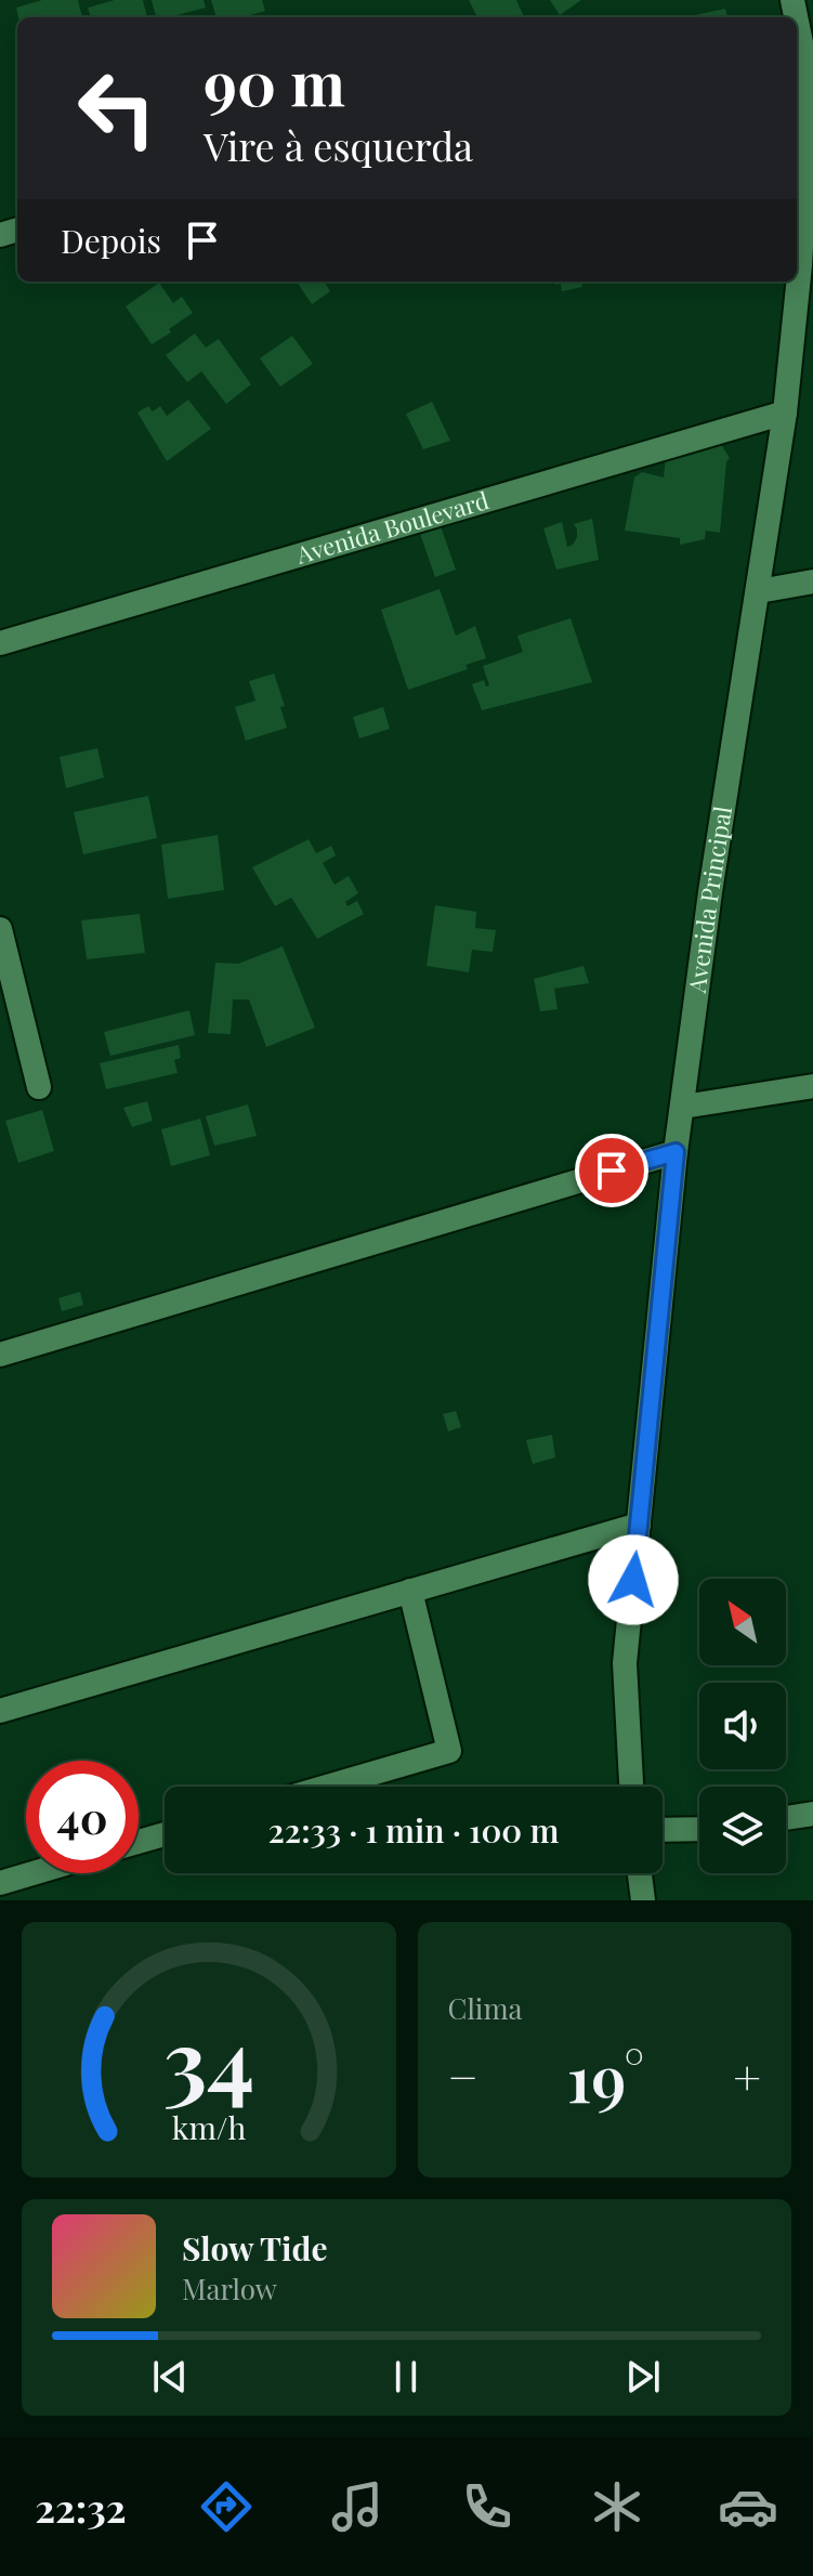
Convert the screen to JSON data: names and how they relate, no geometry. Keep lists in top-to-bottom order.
{
  "streets": {
    "street": ["Avenida Boulevard", "Avenida Principal"]
  },
  "crossings": [
    ["Avenida Boulevard", "Avenida Principal"]
  ],
  "north": "top left",
  "page": {
    "turn": ["90 m", "Vire à esquerda"],
    "then": "Depois",
    "limit": "40",
    "trip": "22:33 · 1 min · 100 m",
    "tile": "Clima",
    "heat": ["−", "19°", "+"],
    "song": ["Slow Tide", "Marlow"],
    "tabs": "22:32",
    "gauge": ["34", "km/h"]
  }
}
